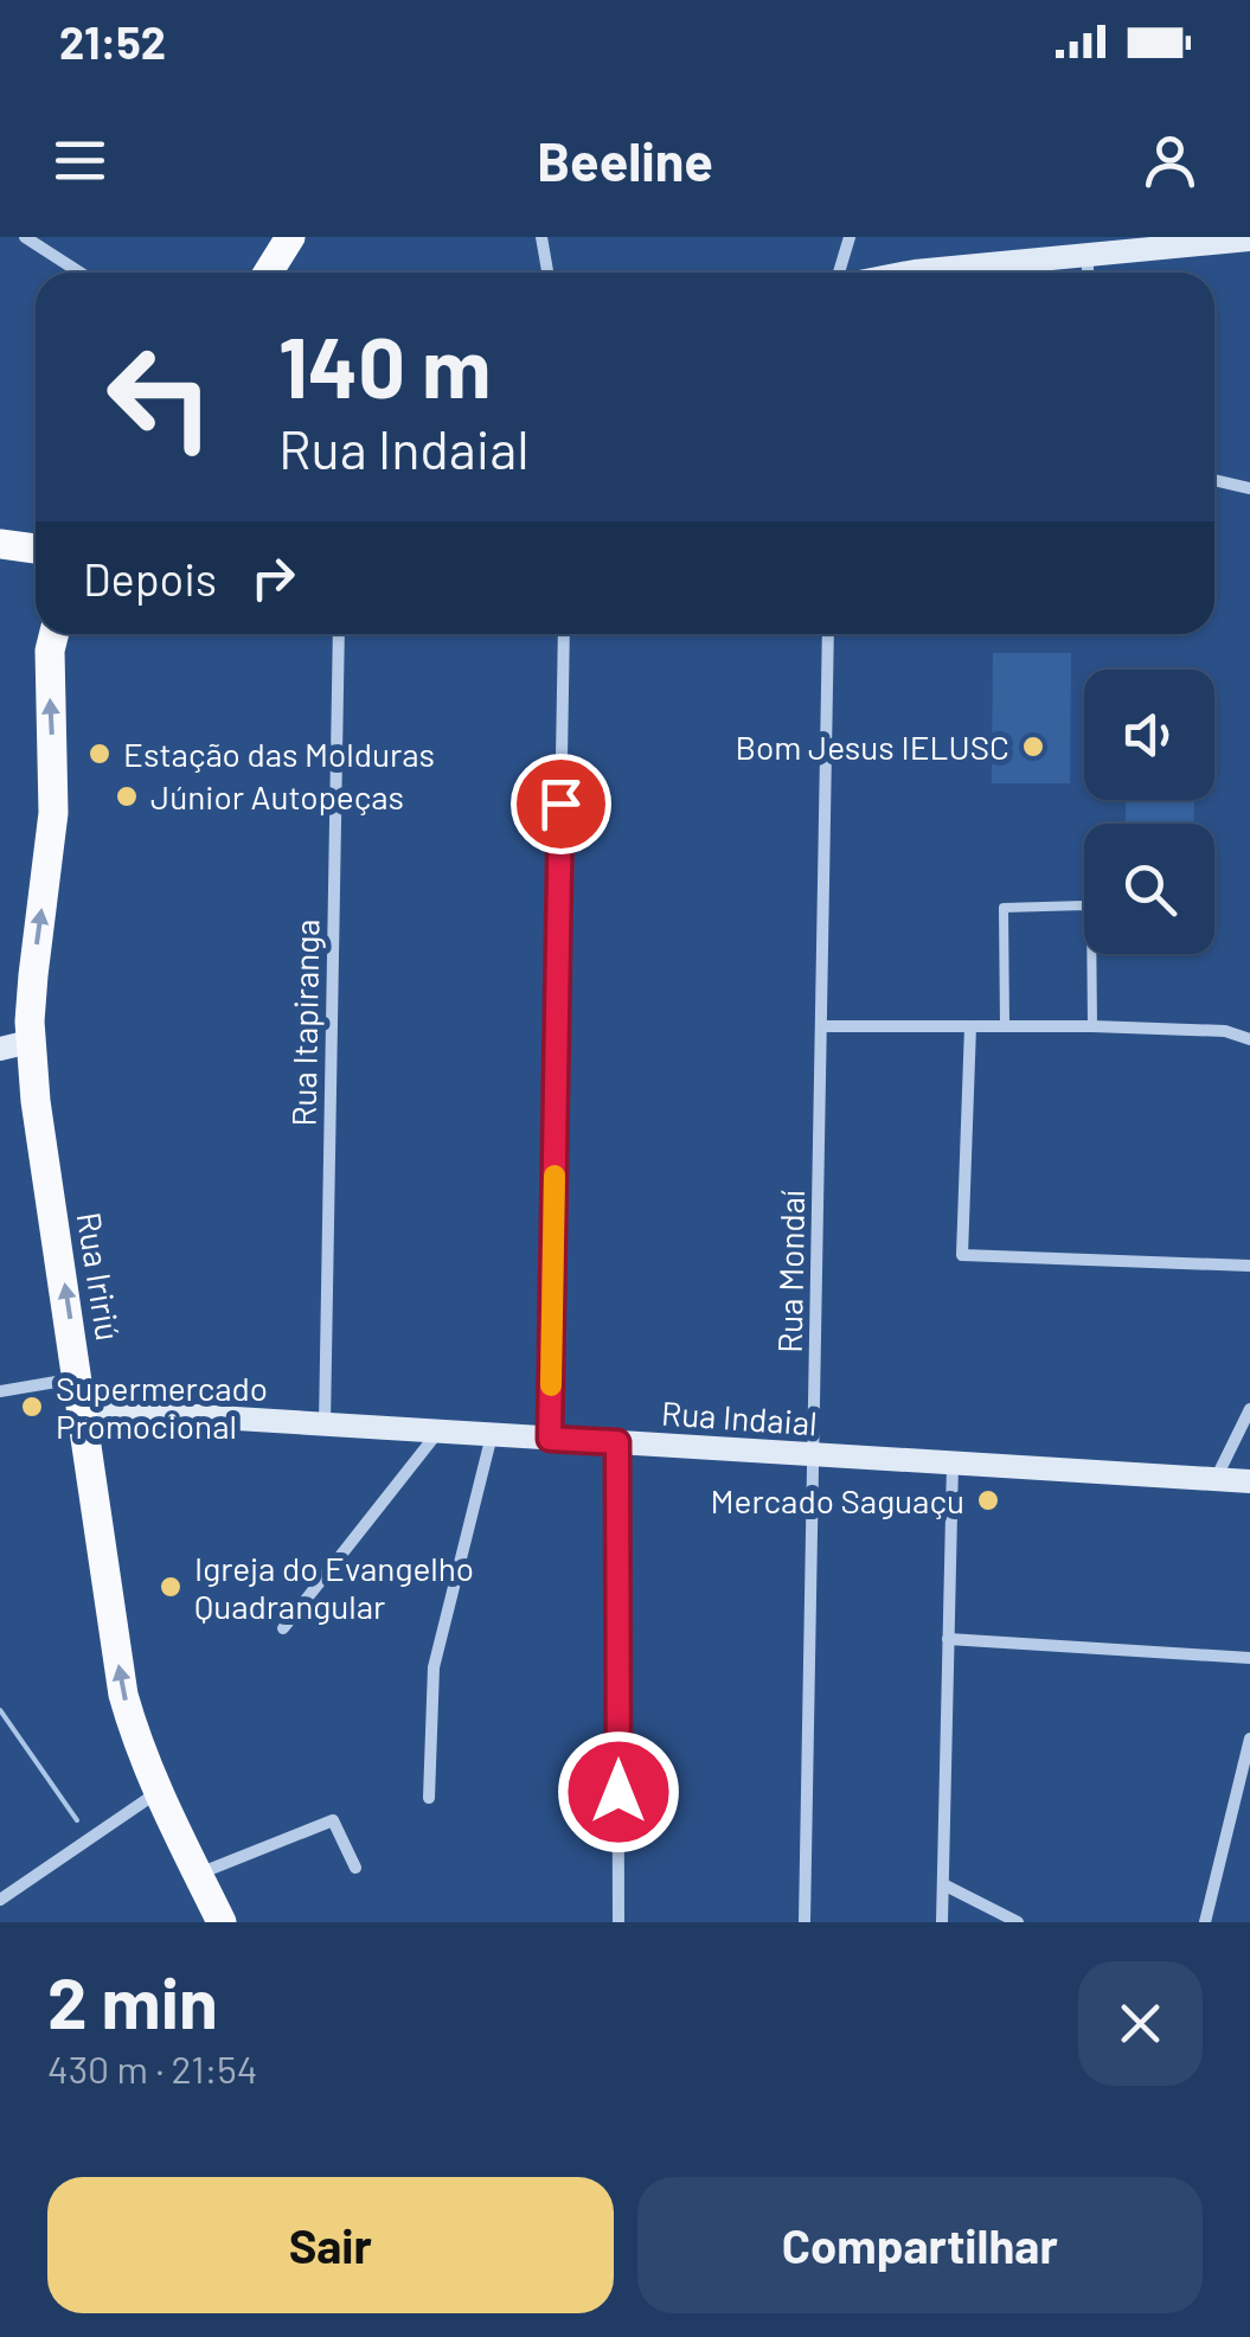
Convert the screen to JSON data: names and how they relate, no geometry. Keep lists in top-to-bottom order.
{
  "streets": {
    "main road": ["Rua Iririú"],
    "street": ["Rua Itapiranga", "Rua Mondaí", "Rua Indaial"]
  },
  "crossings": [
    ["Rua Itapiranga", "Rua Indaial"],
    ["Rua Mondaí", "Rua Indaial"],
    ["Rua Iririú", "Rua Indaial"]
  ],
  "one_way": ["Rua Iririú"],
  "places": [
    "Bom Jesus IELUSC",
    "Estação das Molduras",
    "Júnior Autopeças",
    "Supermercado Promocional",
    "Mercado Saguaçu",
    "Igreja do Evangelho Quadrangular"
  ],
  "page": {
    "status": "21:52",
    "header": "Beeline",
    "turn": ["140 m", "Rua Indaial"],
    "then": "Depois",
    "heading": ["2 min", "430 m · 21:54"],
    "buttons": ["Sair", "Compartilhar"]
  }
}
